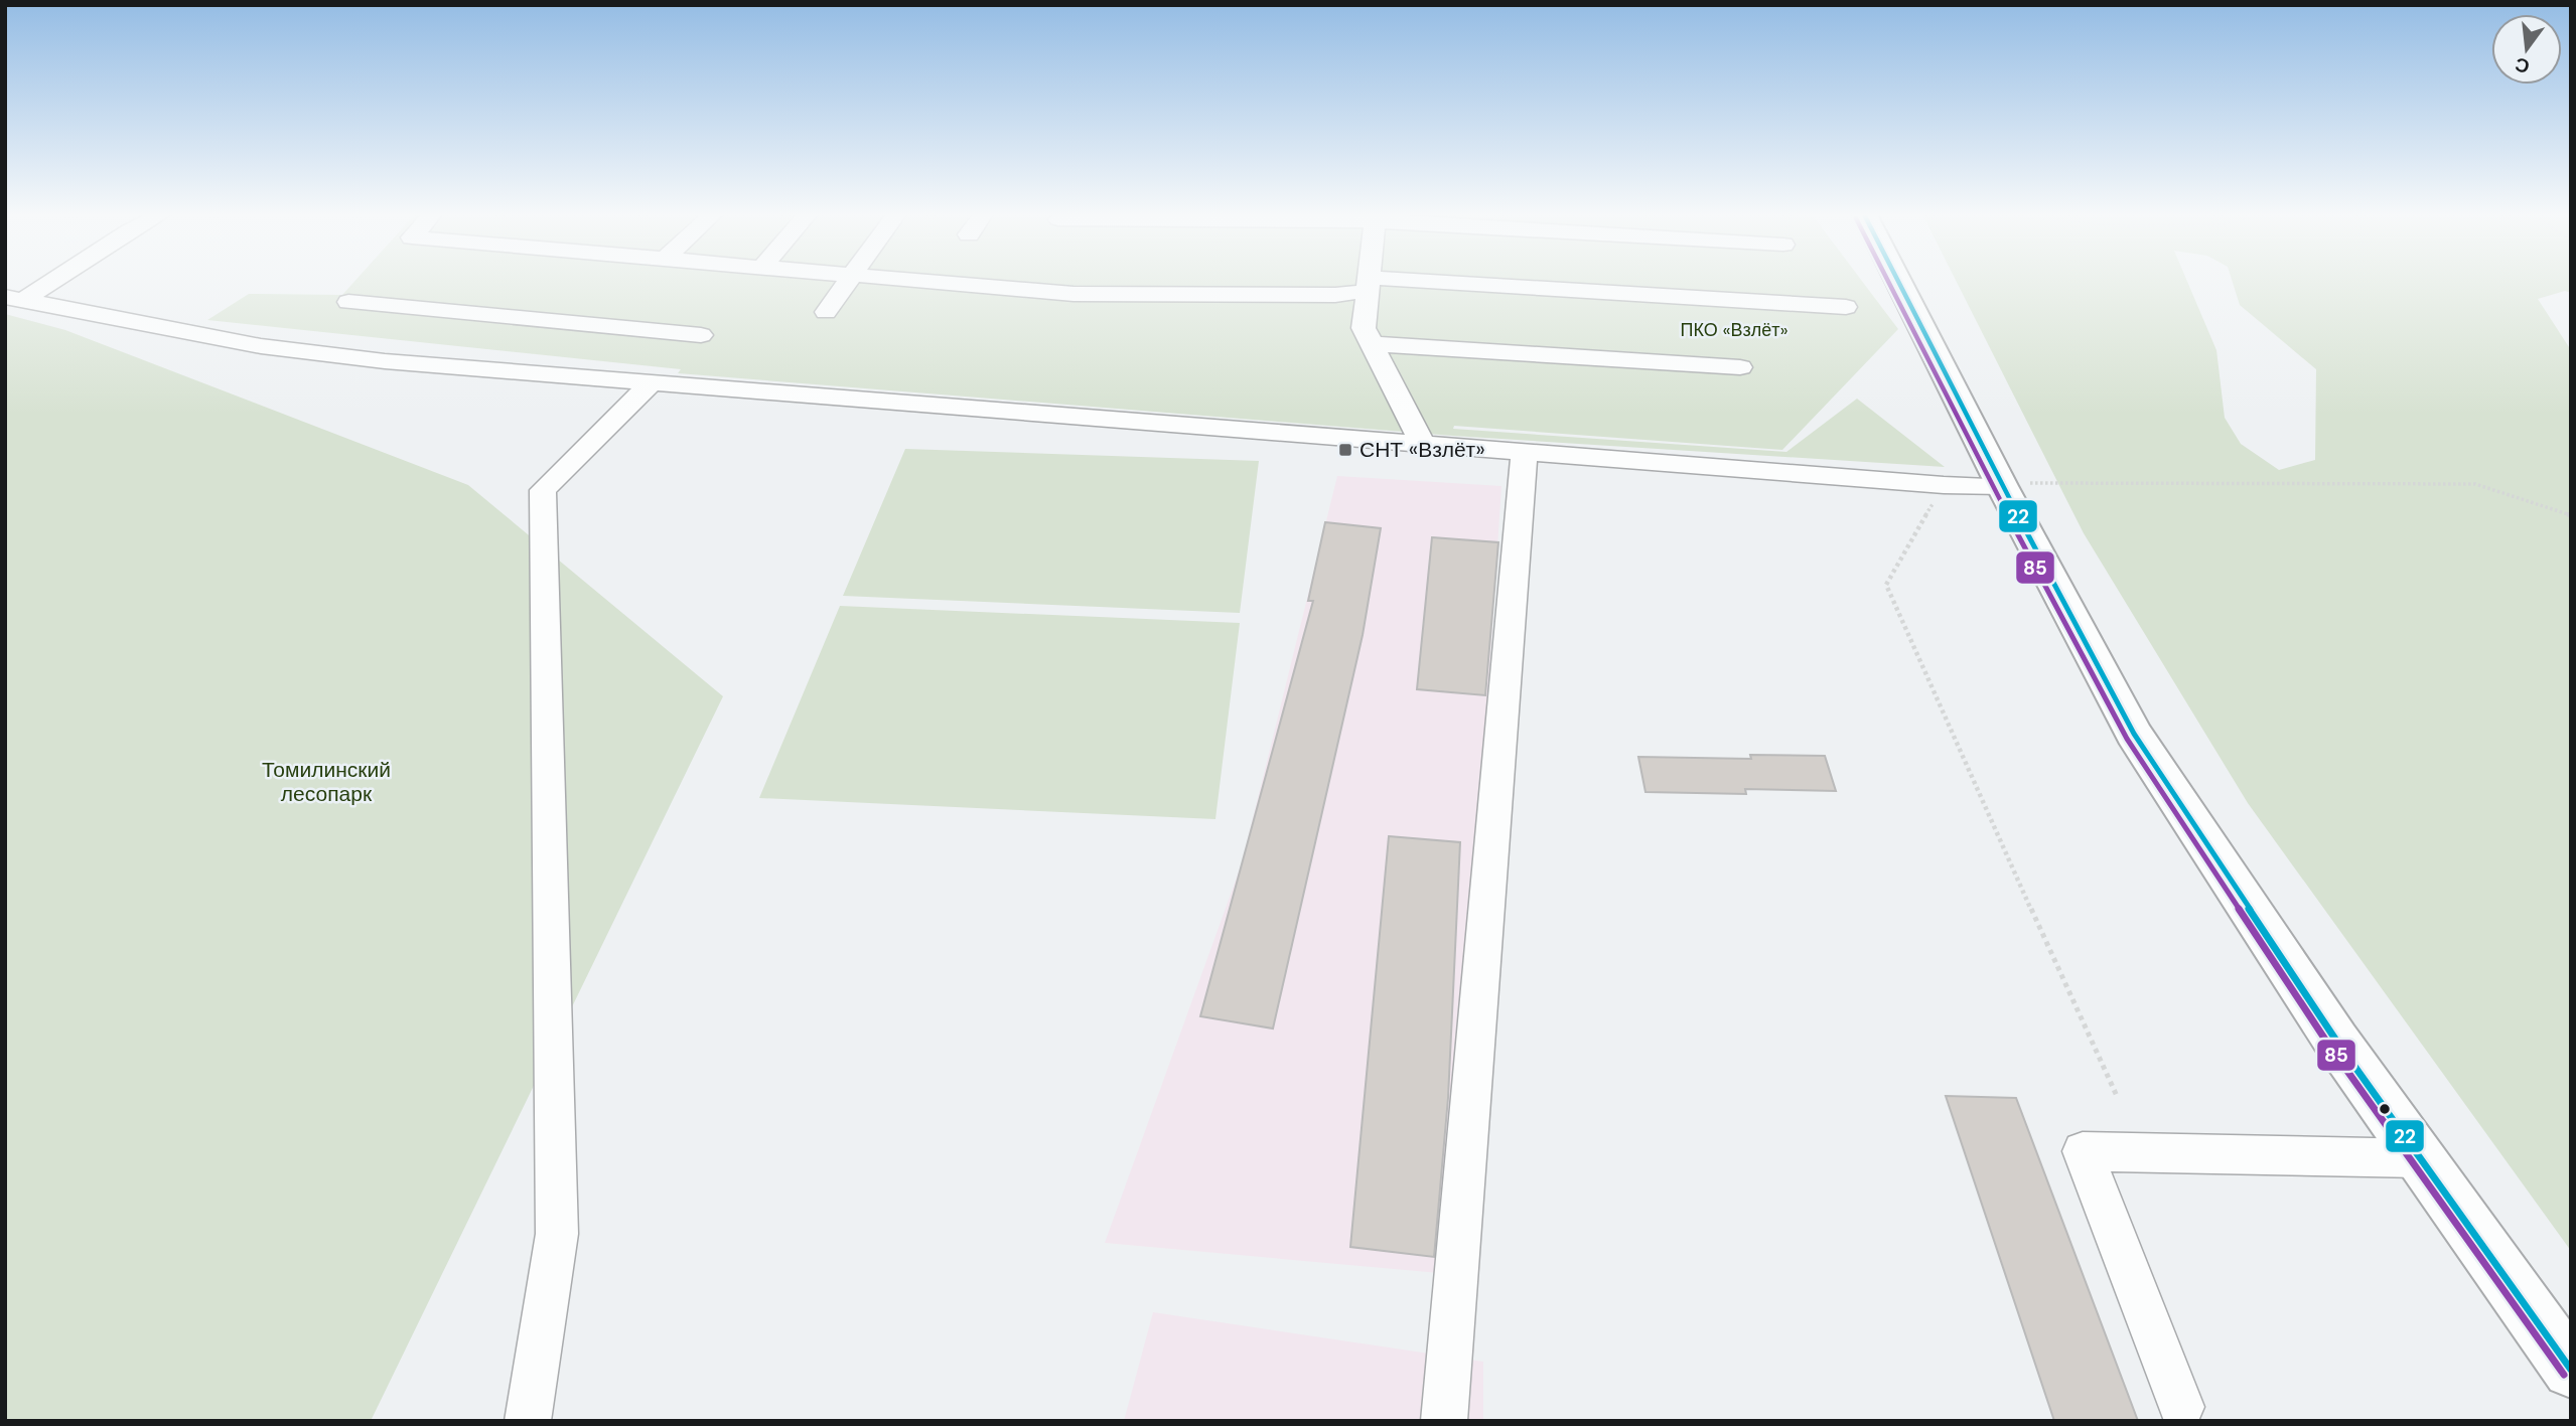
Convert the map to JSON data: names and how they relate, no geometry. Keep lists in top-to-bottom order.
{
  "parks": ["ПКО «Взлёт»", "Томилинский лесопарк"],
  "places": {
    "transit": ["СНТ «Взлёт»"]
  },
  "lines": ["transit line 22", "transit line 85"],
  "north": "bottom"
}
